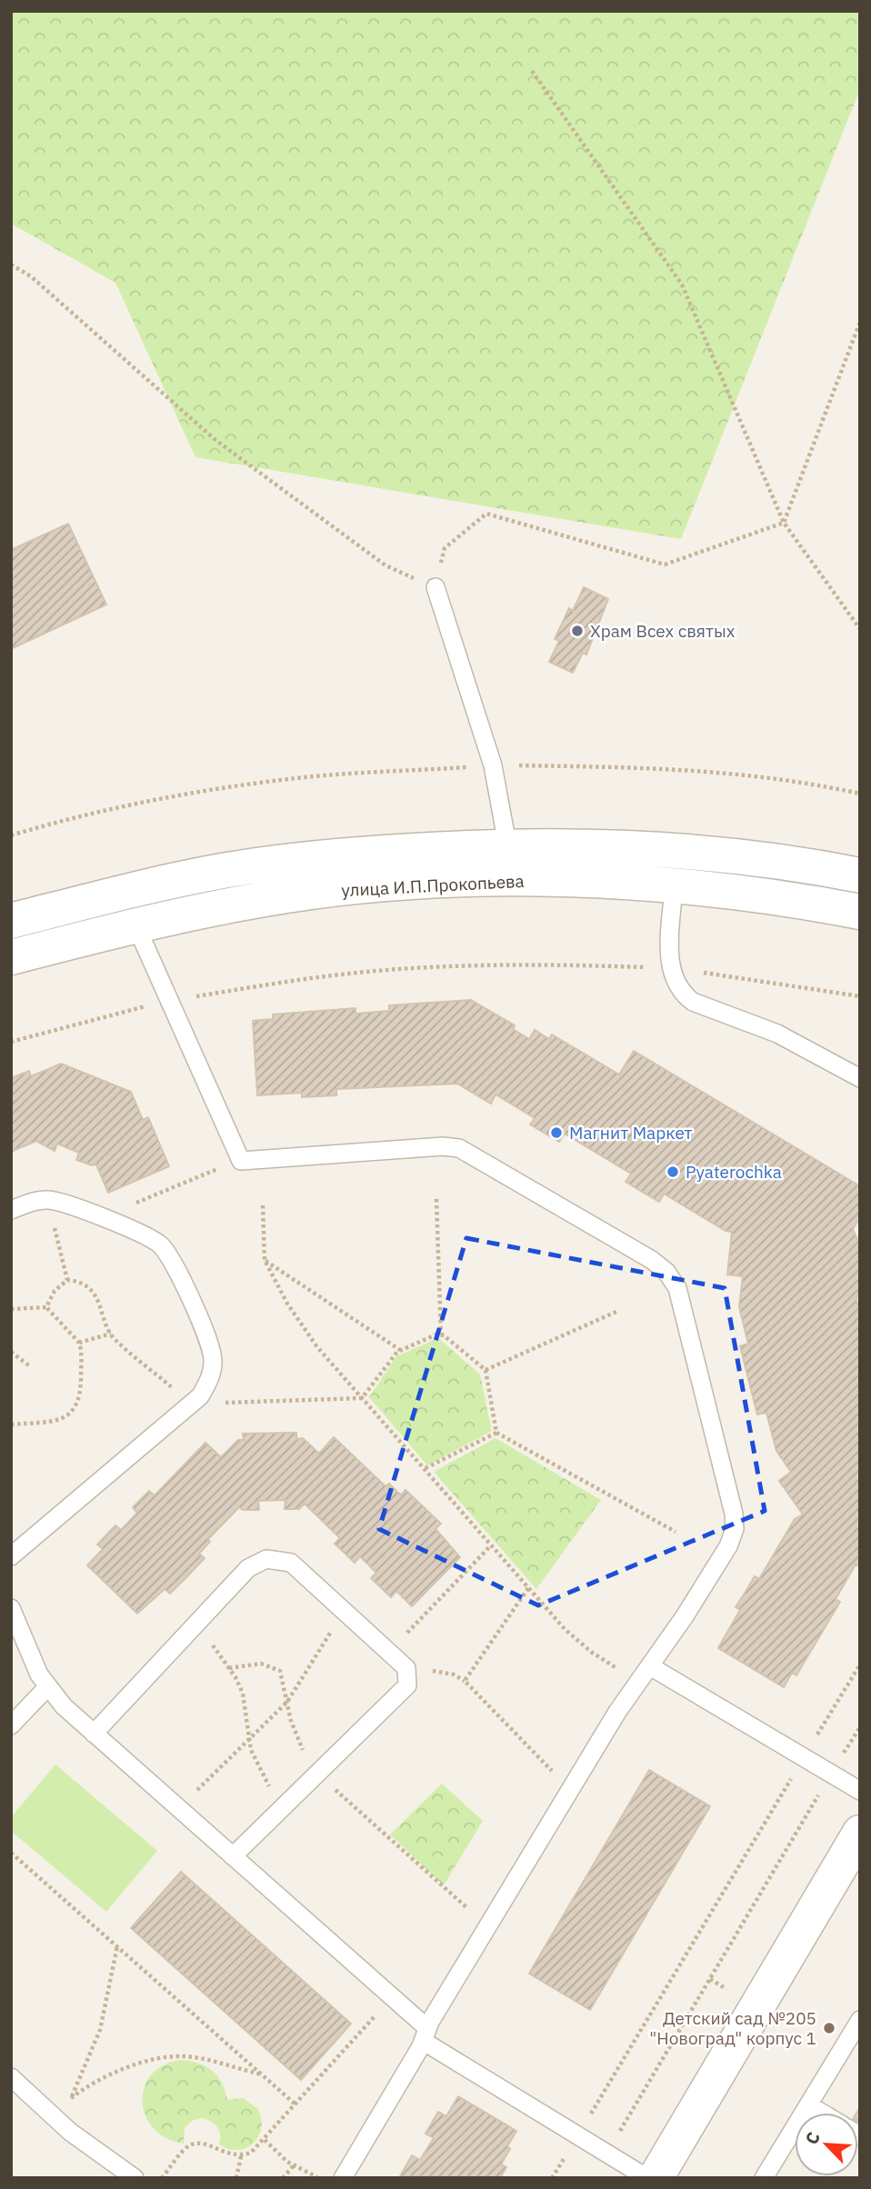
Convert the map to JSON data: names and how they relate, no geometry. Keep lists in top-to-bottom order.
{
  "streets": {
    "street": ["улица И.П.Прокопьева"]
  },
  "places": [
    "Храм Всех святых",
    "Магнит Маркет",
    "Pyaterochka",
    "Детский сад №205 \"Новоград\" корпус 1"
  ],
  "north": "top left"
}
